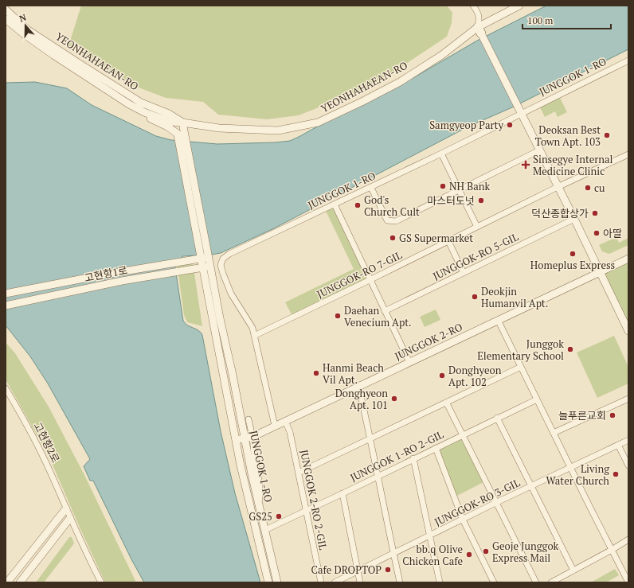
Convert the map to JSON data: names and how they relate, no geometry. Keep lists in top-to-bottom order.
{
  "streets": {
    "street": [
      "YEONHAHAEAN-RO",
      "JUNGGOK 1-RO",
      "JUNGGOK-RO 5-GIL",
      "고현항1로",
      "JUNGGOK-RO 7-GIL",
      "JUNGGOK 2-RO",
      "고현항2로",
      "JUNGGOK 1-RO 2-GIL",
      "JUNGGOK 2-RO 2-GIL",
      "JUNGGOK-RO 3-GIL"
    ]
  },
  "crossings": [
    ["JUNGGOK 1-RO", "고현항1로"],
    ["JUNGGOK 1-RO", "JUNGGOK-RO 7-GIL"],
    ["JUNGGOK 1-RO", "JUNGGOK 2-RO"],
    ["JUNGGOK 1-RO", "JUNGGOK 1-RO 2-GIL"],
    ["JUNGGOK 2-RO", "JUNGGOK 2-RO 2-GIL"],
    ["JUNGGOK 1-RO 2-GIL", "JUNGGOK 2-RO 2-GIL"]
  ],
  "places": {
    "other": [
      "Samgyeop Party",
      "Deoksan Best Town Apt. 103",
      "NH Bank",
      "cu",
      "마스터도넛",
      "God's Church Cult",
      "덕산종합상가",
      "아딸",
      "GS Supermarket",
      "Homeplus Express",
      "Deokjin Humanvil Apt.",
      "Daehan Venecium Apt.",
      "Junggok Elementary School",
      "Hanmi Beach Vil Apt.",
      "Donghyeon Apt. 102",
      "Donghyeon Apt. 101",
      "늘푸른교회",
      "Living Water Church",
      "GS25",
      "Geoje Junggok Express Mail",
      "bb.q Olive Chicken Cafe",
      "Cafe DROPTOP"
    ],
    "health": ["Sinsegye Internal Medicine Clinic"]
  },
  "scale_bar": "100 m",
  "north": "top"
}
